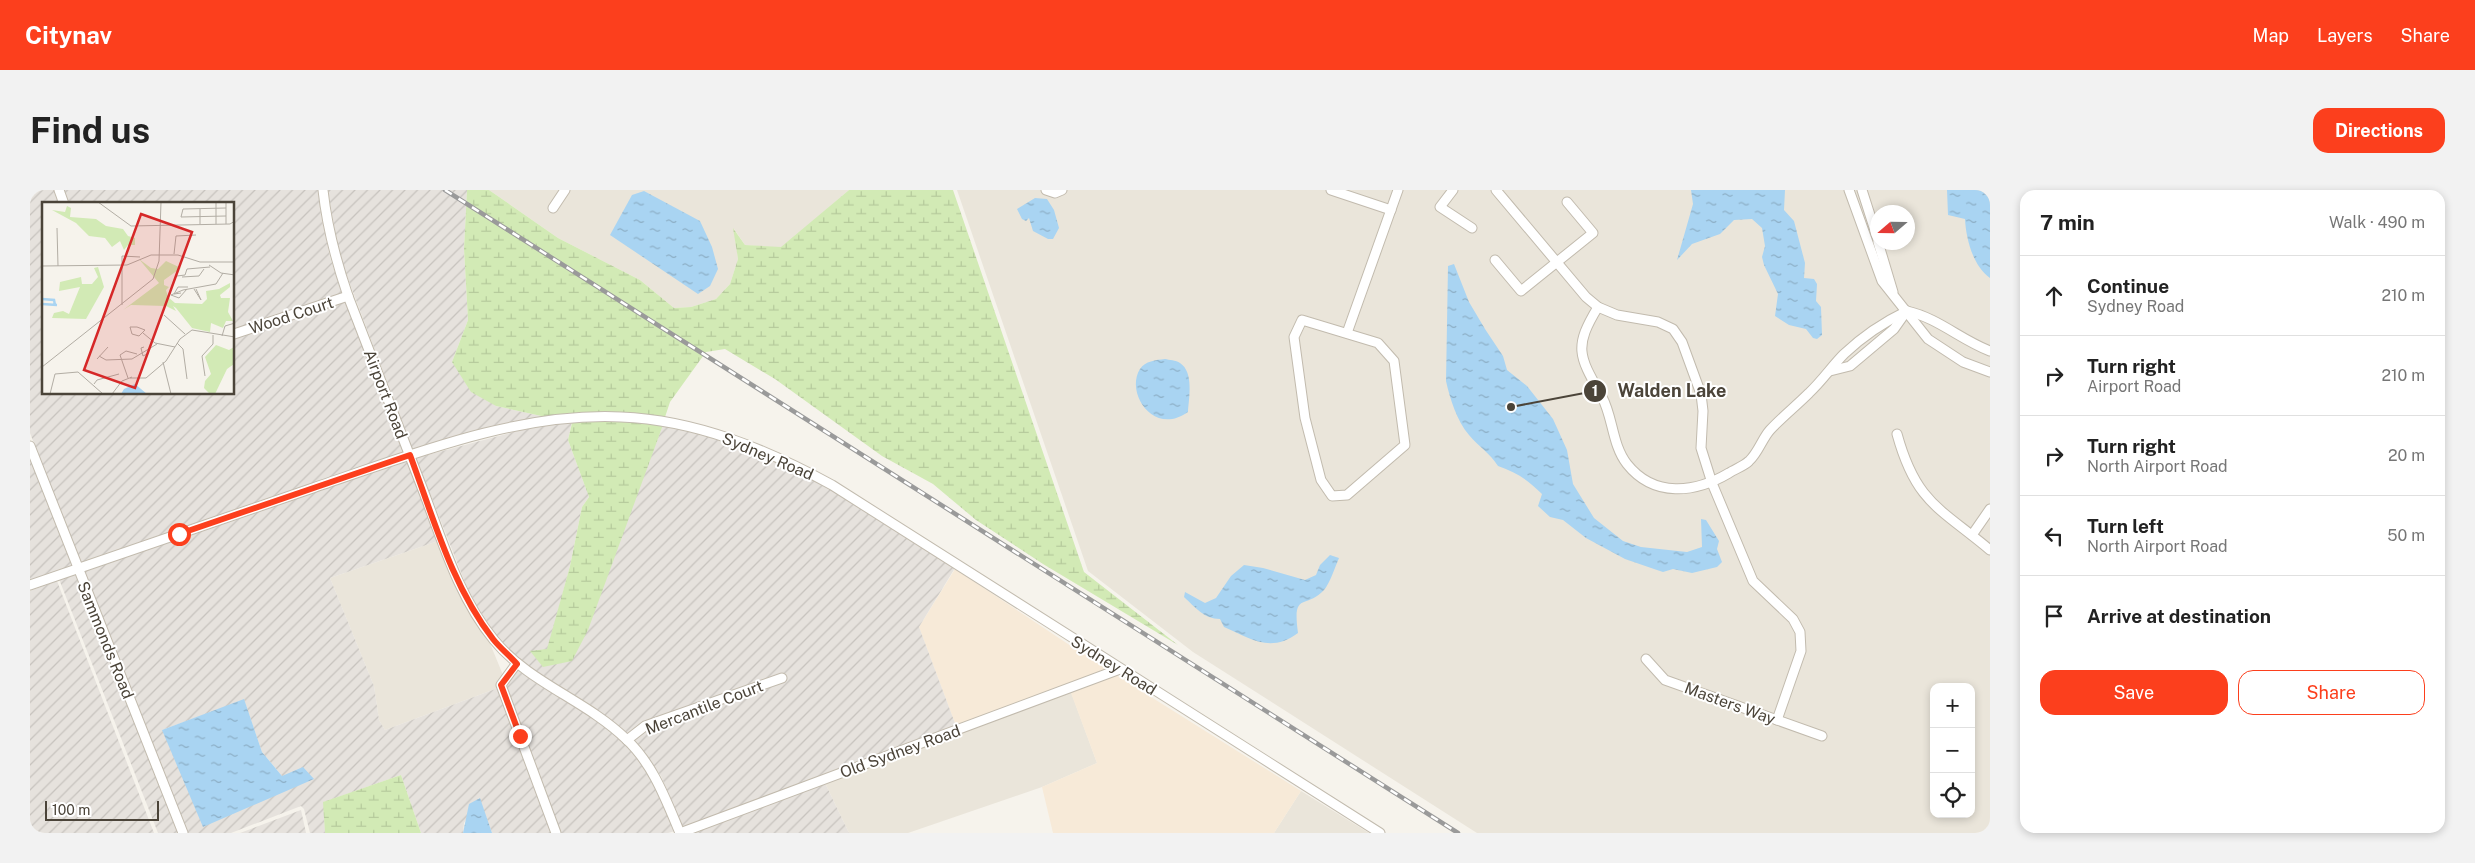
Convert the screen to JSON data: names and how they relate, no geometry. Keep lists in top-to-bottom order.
{
  "streets": {
    "street": [
      "Wood Court",
      "Airport Road",
      "Sydney Road",
      "Sammonds Road",
      "Masters Way",
      "Mercantile Court",
      "Old Sydney Road"
    ]
  },
  "crossings": [
    ["Wood Court", "Airport Road"],
    ["Airport Road", "Sydney Road"],
    ["Airport Road", "Mercantile Court"],
    ["Airport Road", "Old Sydney Road"],
    ["Sydney Road", "Sammonds Road"],
    ["Sydney Road", "Old Sydney Road"]
  ],
  "places": ["Walden Lake"],
  "scale_bar": "100 m",
  "north": "left",
  "page": {
    "header": "Citynav",
    "nav": ["Map", "Layers", "Share"],
    "buttons": [
      "Directions",
      ["Save", "Share"]
    ],
    "title": "Find us",
    "heading": ["7 min", "Walk · 490 m"],
    "list": [
      ["Continue", "Sydney Road", "210 m"],
      ["Turn right", "Airport Road", "210 m"],
      ["Turn right", "North Airport Road", "20 m"],
      ["Turn left", "North Airport Road", "50 m"],
      "Arrive at destination"
    ],
    "map_buttons": ["+", "−"],
    "scale": "100 m"
  }
}
